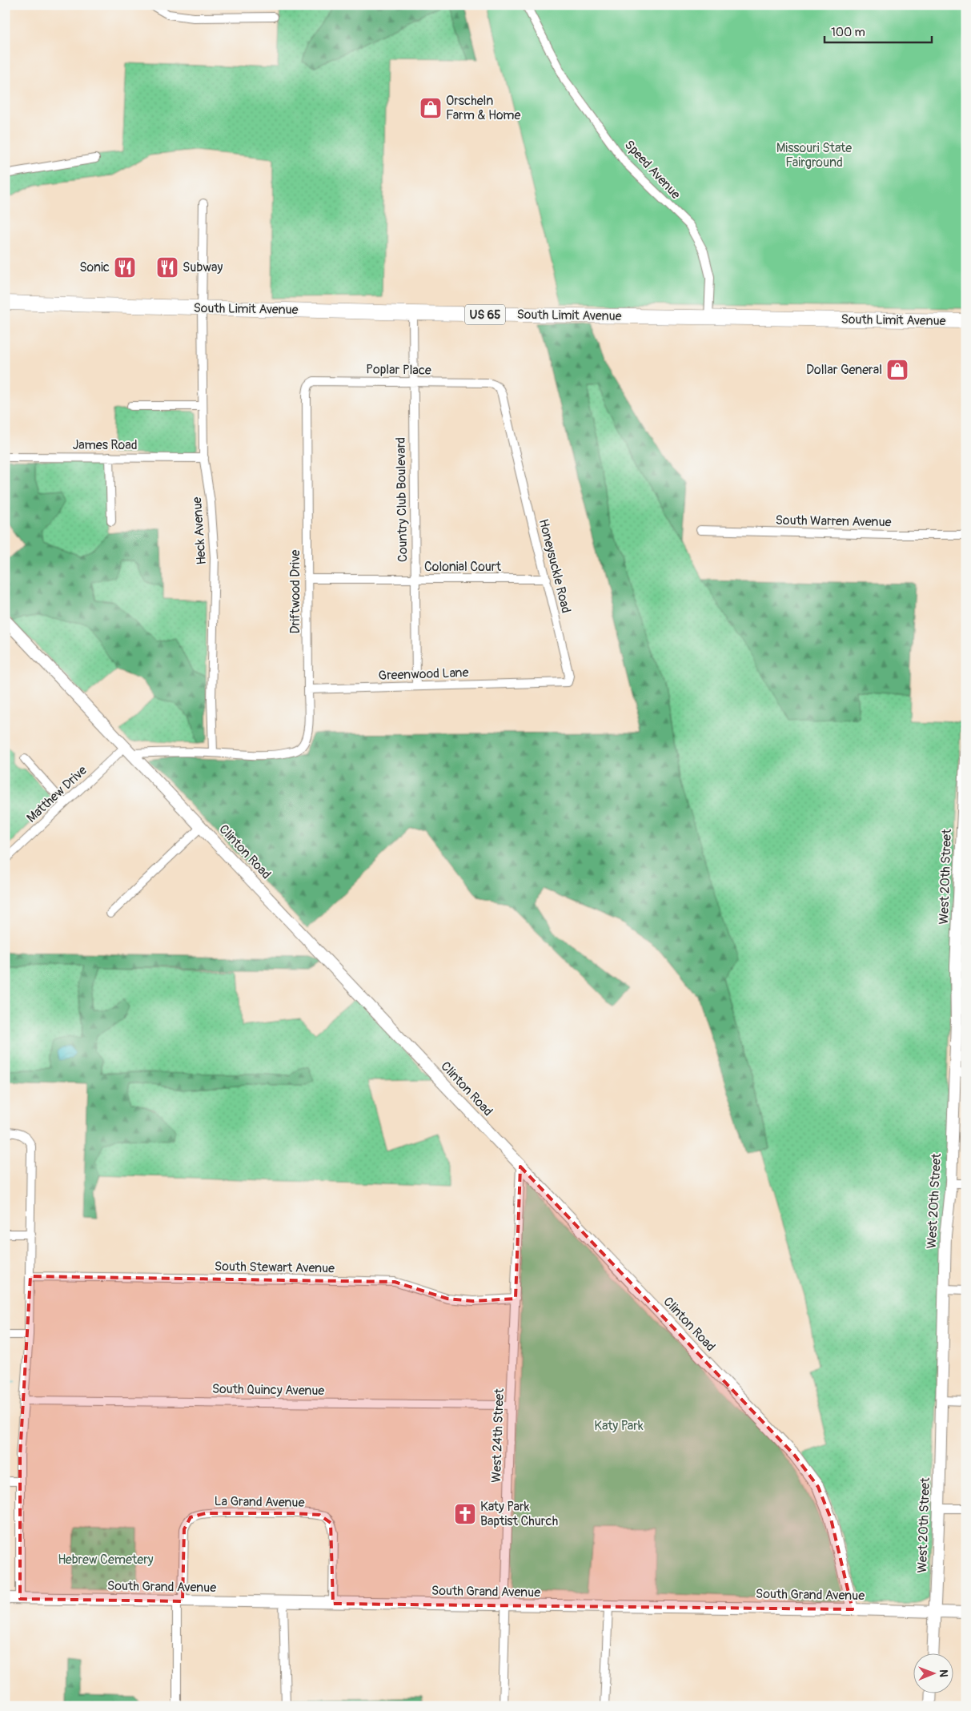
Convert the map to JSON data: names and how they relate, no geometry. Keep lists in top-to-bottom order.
{
  "streets": {
    "highway": ["South Limit Avenue", "US 65"],
    "street": [
      "Speed Avenue",
      "Poplar Place",
      "James Road",
      "Country Club Boulevard",
      "South Warren Avenue",
      "Heck Avenue",
      "Honeysuckle Road",
      "Colonial Court",
      "Driftwood Drive",
      "Greenwood Lane",
      "Matthew Drive",
      "Clinton Road",
      "West 20th Street",
      "South Stewart Avenue",
      "South Quincy Avenue",
      "West 24th Street",
      "La Grand Avenue",
      "South Grand Avenue"
    ]
  },
  "crossings": [
    ["Speed Avenue", "South Limit Avenue"],
    ["South Limit Avenue", "Country Club Boulevard"],
    ["South Limit Avenue", "Heck Avenue"],
    ["Poplar Place", "Country Club Boulevard"],
    ["Poplar Place", "Honeysuckle Road"],
    ["Poplar Place", "Driftwood Drive"],
    ["James Road", "Heck Avenue"],
    ["Country Club Boulevard", "Colonial Court"],
    ["Country Club Boulevard", "Greenwood Lane"],
    ["Heck Avenue", "Driftwood Drive"],
    ["Honeysuckle Road", "Colonial Court"],
    ["Honeysuckle Road", "Greenwood Lane"],
    ["Colonial Court", "Driftwood Drive"],
    ["Driftwood Drive", "Greenwood Lane"],
    ["Matthew Drive", "Clinton Road"],
    ["Clinton Road", "West 24th Street"],
    ["Clinton Road", "South Grand Avenue"],
    ["West 20th Street", "South Grand Avenue"],
    ["South Stewart Avenue", "West 24th Street"],
    ["South Quincy Avenue", "West 24th Street"],
    ["West 24th Street", "South Grand Avenue"],
    ["La Grand Avenue", "South Grand Avenue"]
  ],
  "parks": ["Missouri State Fairground", "Katy Park", "Hebrew Cemetery"],
  "places": {
    "shop": ["Orscheln Farm & Home", "Dollar General"],
    "restaurant": ["Sonic", "Subway"],
    "church": ["Katy Park Baptist Church"]
  },
  "scale_bar": "100 m",
  "north": "right"
}
